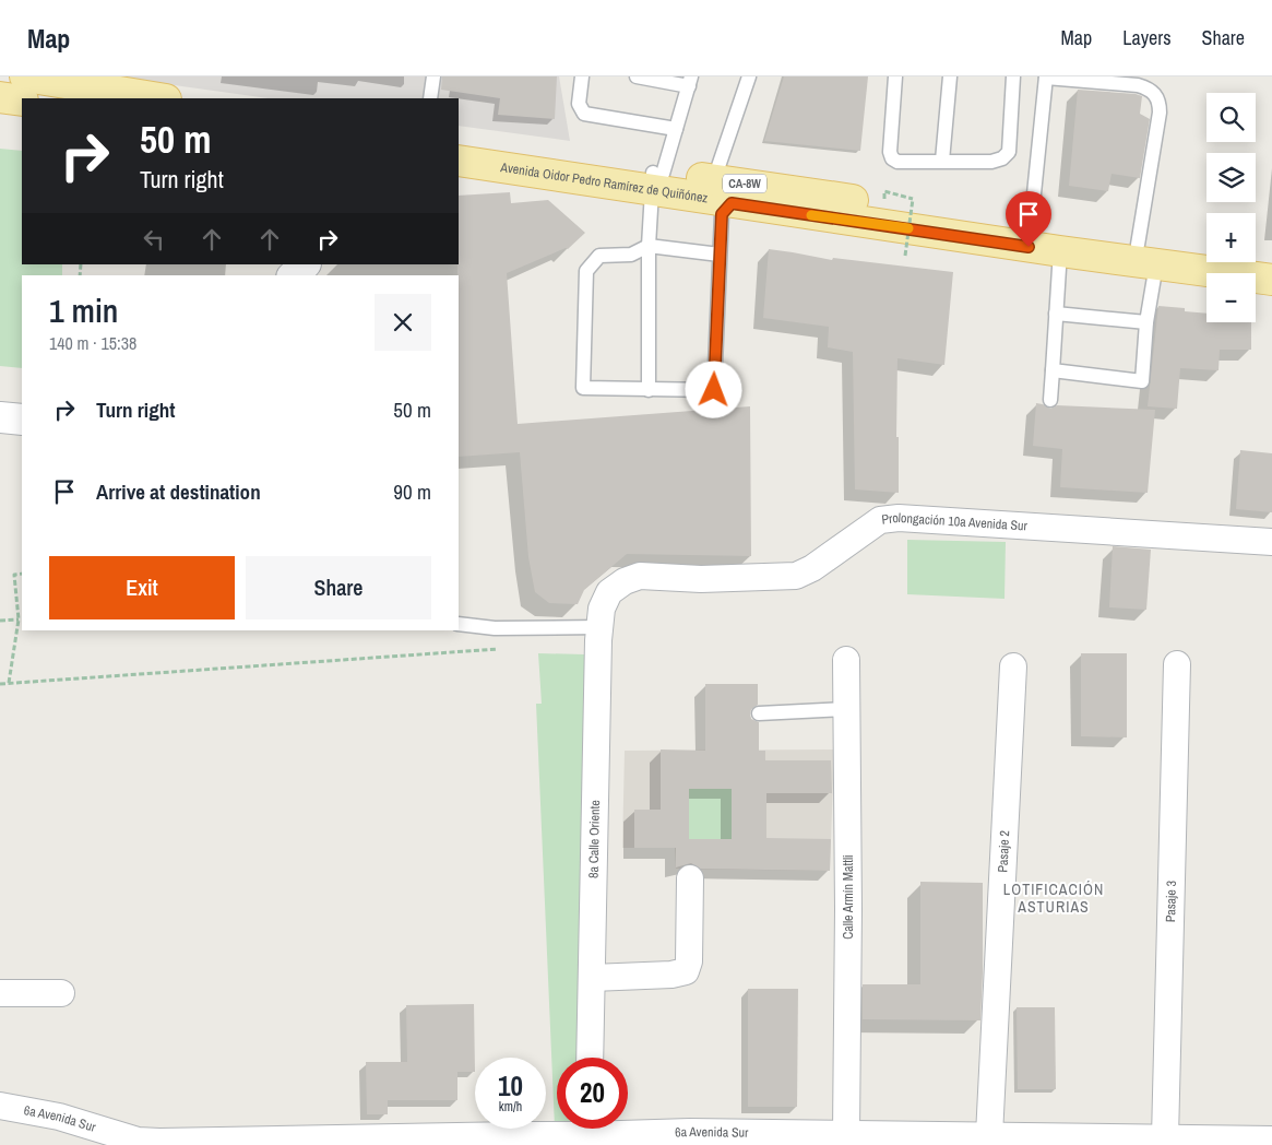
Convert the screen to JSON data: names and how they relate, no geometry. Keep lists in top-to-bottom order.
{
  "streets": {
    "main road": ["Avenida Oidor Pedro Ramírez de Quiñónez", "CA-8W"],
    "street": [
      "Prolongación 10a Avenida Sur",
      "8a Calle Oriente",
      "Pasaje 2",
      "Calle Armín Mattli",
      "Pasaje 3",
      "6a Avenida Sur"
    ]
  },
  "crossings": [
    ["Prolongación 10a Avenida Sur", "8a Calle Oriente"],
    ["Pasaje 2", "6a Avenida Sur"],
    ["Calle Armín Mattli", "6a Avenida Sur"],
    ["Pasaje 3", "6a Avenida Sur"]
  ],
  "districts": ["LOTIFICACIÓN ASTURIAS"],
  "page": {
    "header": "Map",
    "nav": ["Map", "Layers", "Share"],
    "map_buttons": ["+", "−"],
    "turn": ["50 m", "Turn right"],
    "heading": ["1 min", "140 m · 15:38"],
    "list": [
      {
        "name": "Turn right",
        "value": "50 m"
      },
      {
        "name": "Arrive at destination",
        "value": "90 m"
      }
    ],
    "buttons": ["Exit", "Share"],
    "speed": "10 km/h",
    "limit": "20"
  }
}
